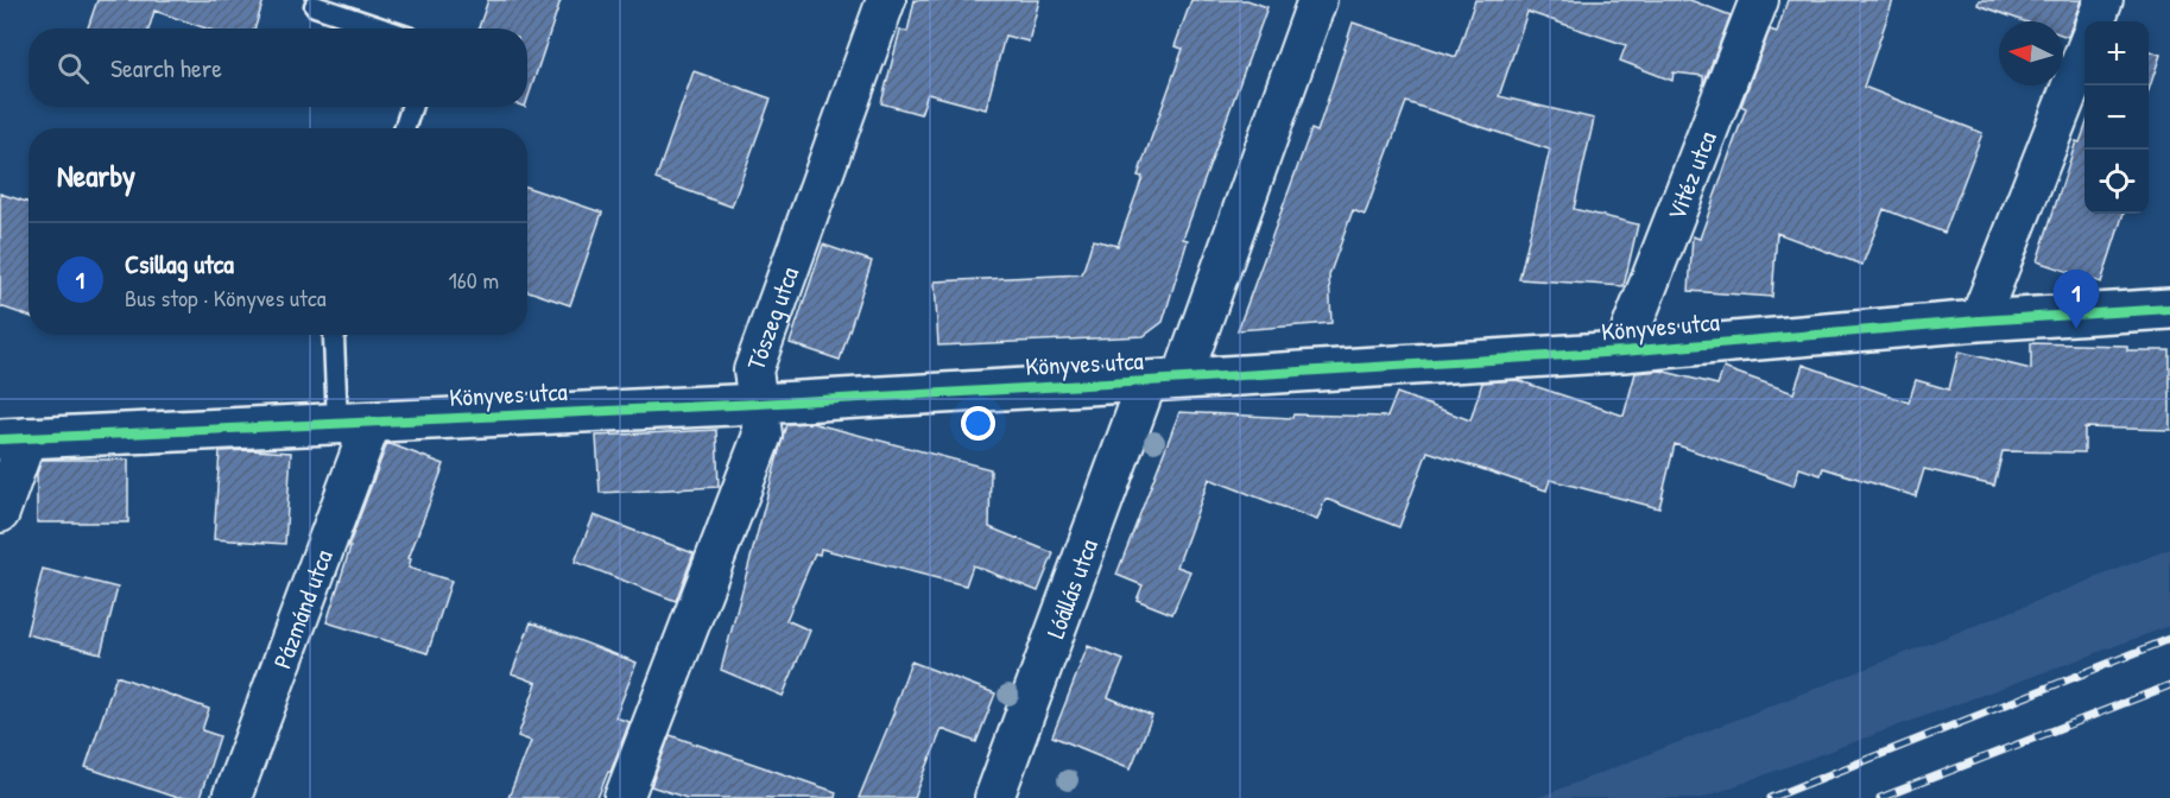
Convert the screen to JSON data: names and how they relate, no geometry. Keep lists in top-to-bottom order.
{
  "streets": {
    "street": [
      "Vitéz utca",
      "Tószeg utca",
      "Könyves utca",
      "Lóállás utca",
      "Pázmánd utca"
    ]
  },
  "crossings": [
    ["Vitéz utca", "Könyves utca"],
    ["Tószeg utca", "Könyves utca"],
    ["Könyves utca", "Lóállás utca"],
    ["Könyves utca", "Pázmánd utca"]
  ],
  "north": "left",
  "page": {
    "map_buttons": ["+", "−"],
    "search": "Search here",
    "heading": "Nearby",
    "list": [
      {
        "mark": "1",
        "name": "Csillag utca",
        "note": "Bus stop · Könyves utca",
        "value": "160 m"
      }
    ],
    "pins": "1"
  }
}
